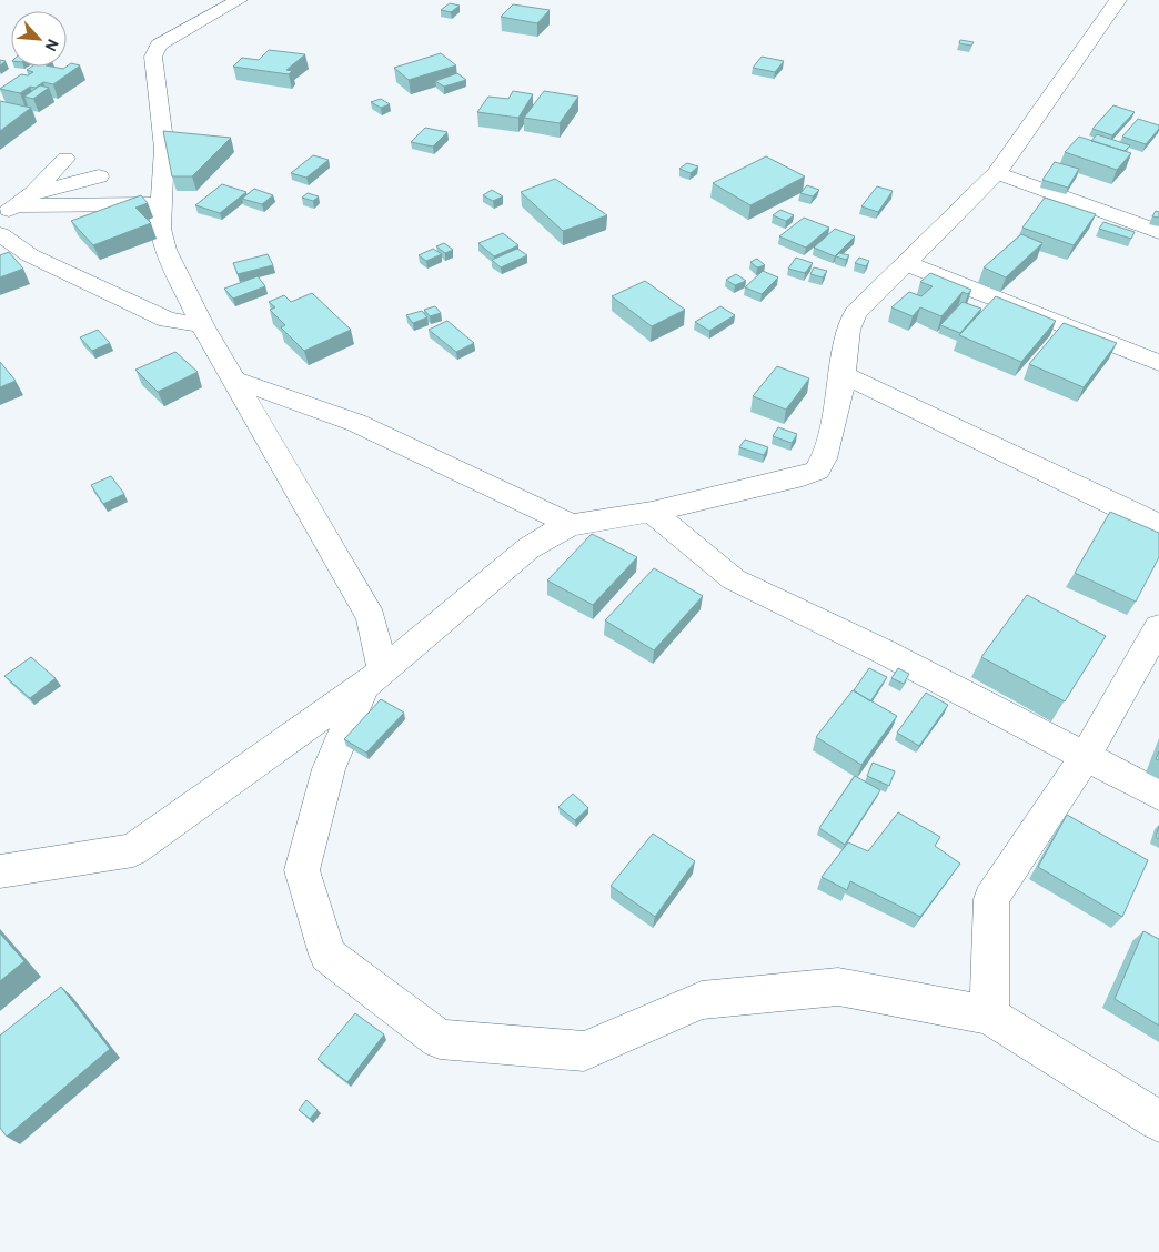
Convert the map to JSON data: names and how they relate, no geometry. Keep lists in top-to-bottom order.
{
  "north": "bottom right"
}
